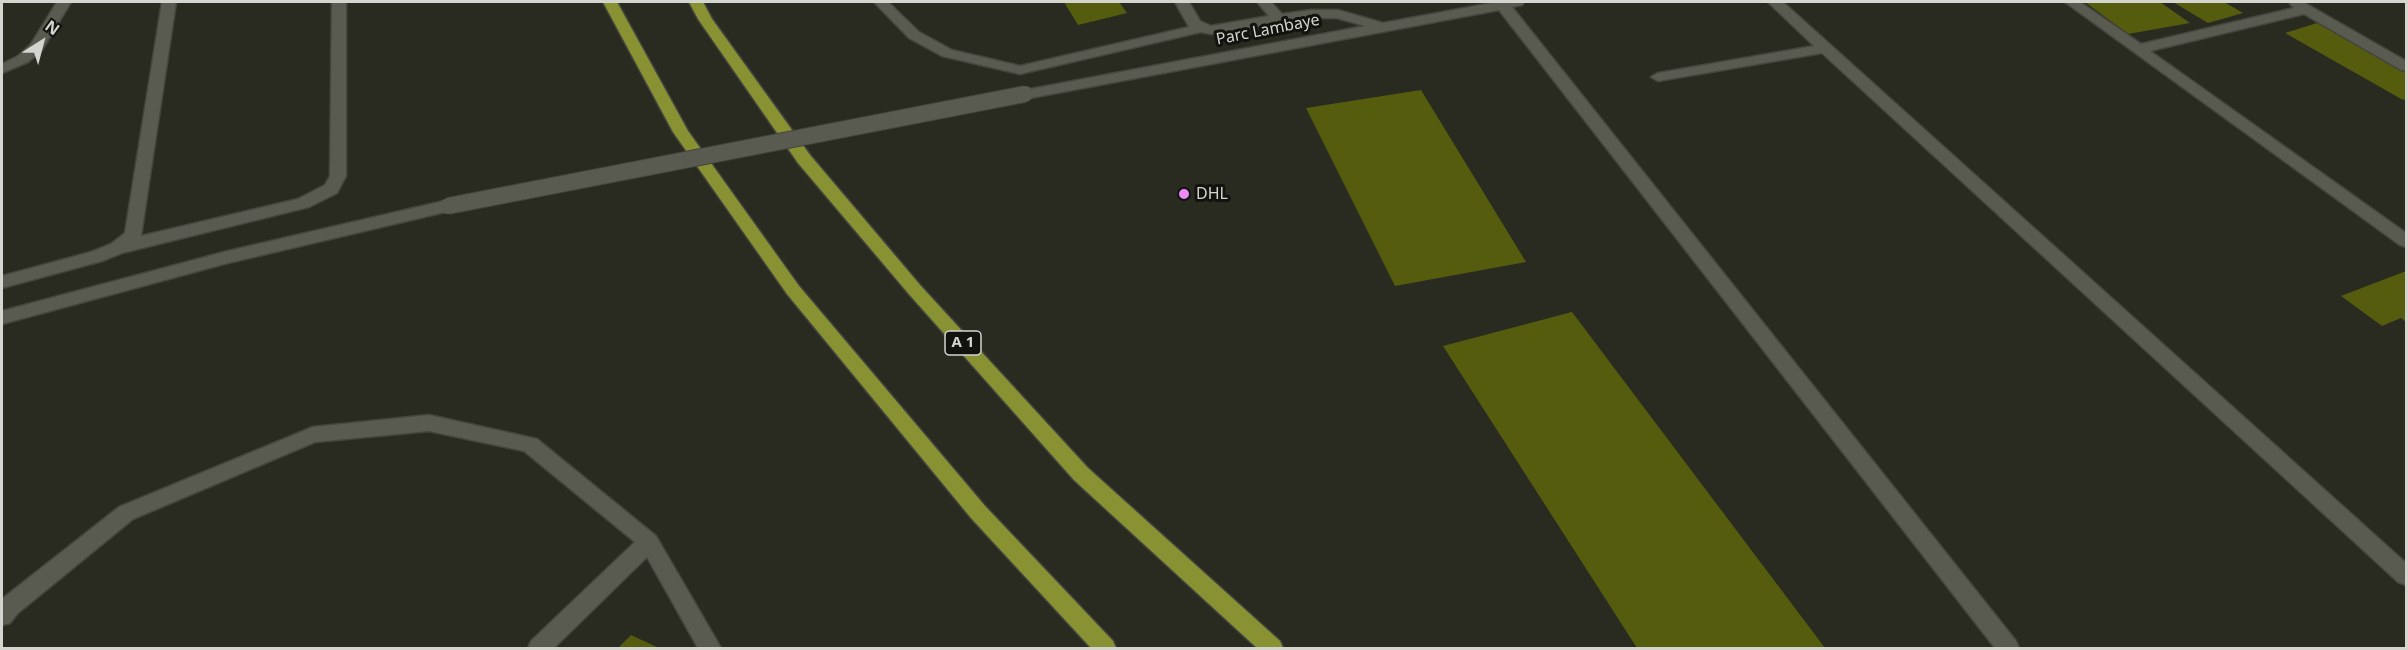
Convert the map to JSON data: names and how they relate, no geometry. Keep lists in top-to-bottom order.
{
  "streets": {
    "highway": ["A 1"],
    "street": ["Parc Lambaye"]
  },
  "places": ["DHL"],
  "north": "top right"
}
